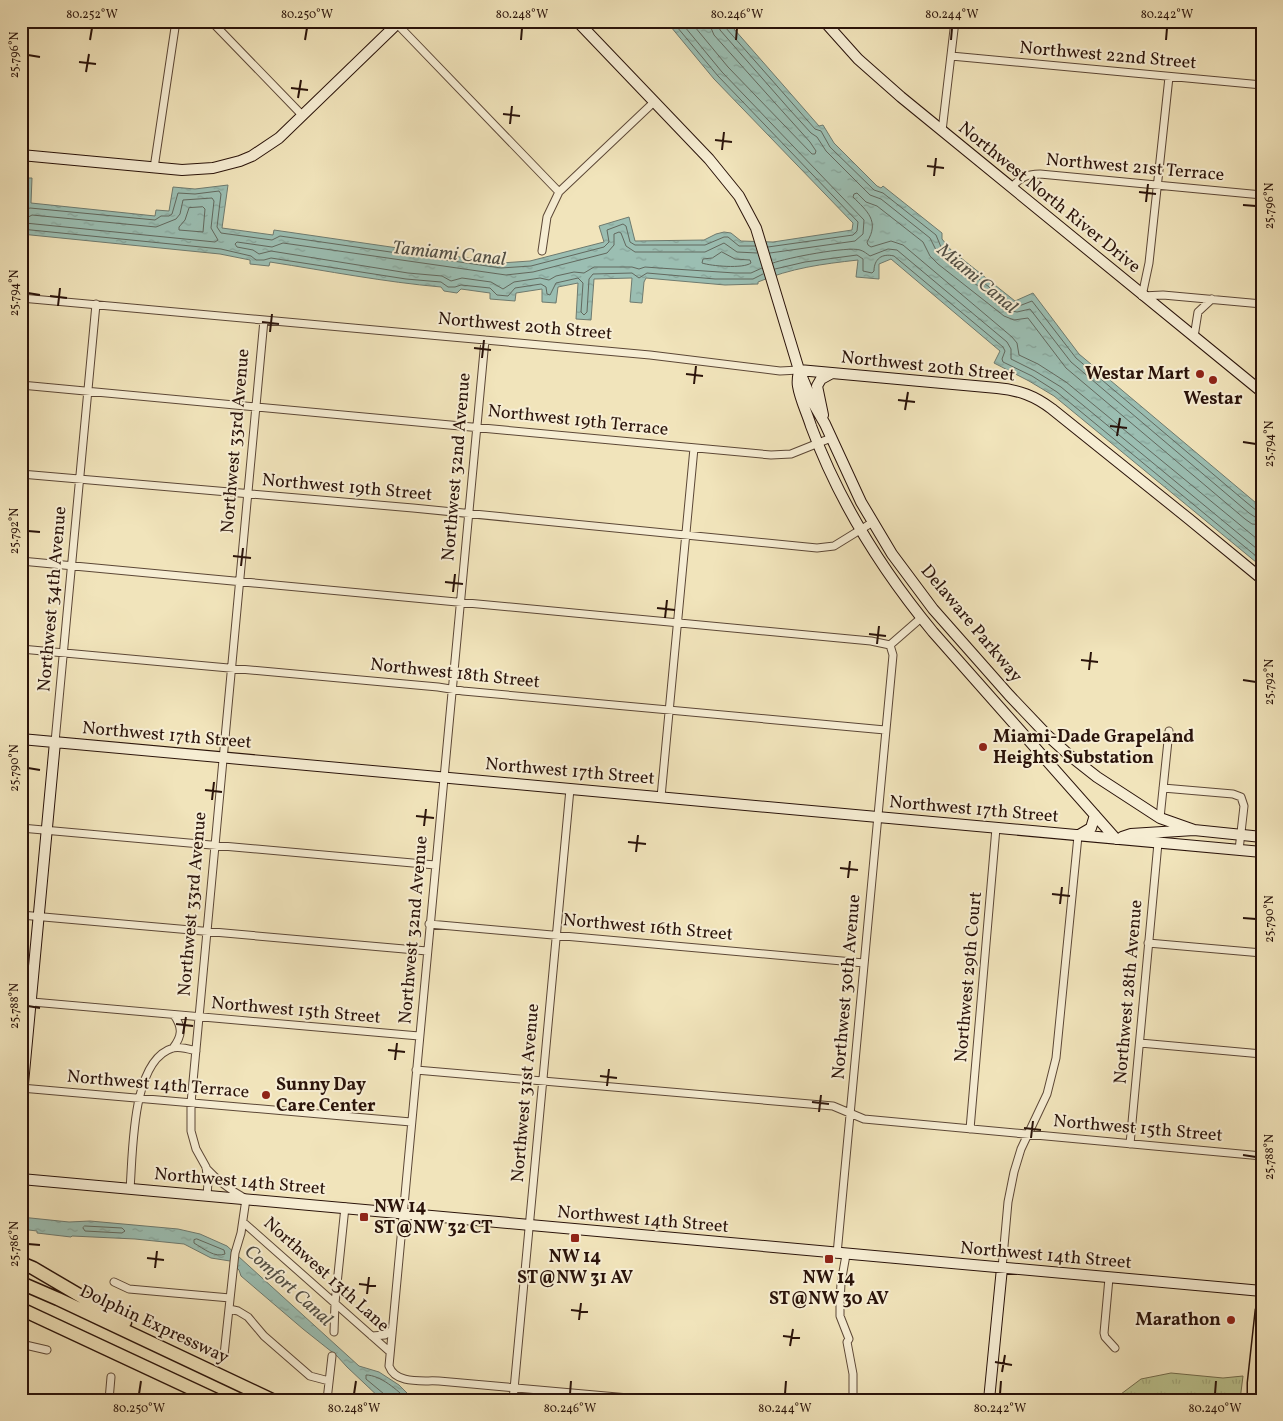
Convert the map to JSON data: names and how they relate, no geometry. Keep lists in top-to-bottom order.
{
  "streets": {
    "highway": ["Dolphin Expressway"],
    "street": [
      "Northwest 22nd Street",
      "Northwest 21st Terrace",
      "Northwest North River Drive",
      "Northwest 20th Street",
      "Northwest 19th Terrace",
      "Northwest 33rd Avenue",
      "Northwest 32nd Avenue",
      "Northwest 19th Street",
      "Northwest 34th Avenue",
      "Delaware Parkway",
      "Northwest 18th Street",
      "Northwest 17th Street",
      "Northwest 16th Street",
      "Northwest 29th Court",
      "Northwest 30th Avenue",
      "Northwest 28th Avenue",
      "Northwest 15th Street",
      "Northwest 14th Terrace",
      "Northwest 31st Avenue",
      "Northwest 14th Street",
      "Northwest 13th Lane"
    ]
  },
  "crossings": [
    ["Northwest 21st Terrace", "Northwest North River Drive"],
    ["Northwest 20th Street", "Northwest 33rd Avenue"],
    ["Northwest 20th Street", "Northwest 32nd Avenue"],
    ["Northwest 20th Street", "Northwest 34th Avenue"],
    ["Northwest 20th Street", "Delaware Parkway"],
    ["Northwest 19th Terrace", "Northwest 33rd Avenue"],
    ["Northwest 19th Terrace", "Northwest 32nd Avenue"],
    ["Northwest 19th Terrace", "Northwest 34th Avenue"],
    ["Northwest 19th Terrace", "Delaware Parkway"],
    ["Northwest 33rd Avenue", "Northwest 19th Street"],
    ["Northwest 33rd Avenue", "Northwest 18th Street"],
    ["Northwest 33rd Avenue", "Northwest 17th Street"],
    ["Northwest 33rd Avenue", "Northwest 15th Street"],
    ["Northwest 33rd Avenue", "Northwest 14th Terrace"],
    ["Northwest 32nd Avenue", "Northwest 19th Street"],
    ["Northwest 32nd Avenue", "Northwest 18th Street"],
    ["Northwest 32nd Avenue", "Northwest 17th Street"],
    ["Northwest 32nd Avenue", "Northwest 16th Street"],
    ["Northwest 32nd Avenue", "Northwest 15th Street"],
    ["Northwest 32nd Avenue", "Northwest 14th Terrace"],
    ["Northwest 32nd Avenue", "Northwest 31st Avenue"],
    ["Northwest 32nd Avenue", "Northwest 14th Street"],
    ["Northwest 32nd Avenue", "Northwest 13th Lane"],
    ["Northwest 19th Street", "Northwest 34th Avenue"],
    ["Northwest 19th Street", "Delaware Parkway"],
    ["Northwest 34th Avenue", "Northwest 18th Street"],
    ["Northwest 34th Avenue", "Northwest 17th Street"],
    ["Northwest 34th Avenue", "Northwest 15th Street"],
    ["Northwest 34th Avenue", "Northwest 14th Terrace"],
    ["Delaware Parkway", "Northwest 17th Street"],
    ["Northwest 18th Street", "Northwest 30th Avenue"],
    ["Northwest 17th Street", "Northwest 29th Court"],
    ["Northwest 17th Street", "Northwest 30th Avenue"],
    ["Northwest 17th Street", "Northwest 28th Avenue"],
    ["Northwest 17th Street", "Northwest 31st Avenue"],
    ["Northwest 16th Street", "Northwest 30th Avenue"],
    ["Northwest 16th Street", "Northwest 31st Avenue"],
    ["Northwest 29th Court", "Northwest 15th Street"],
    ["Northwest 30th Avenue", "Northwest 15th Street"],
    ["Northwest 30th Avenue", "Northwest 14th Street"],
    ["Northwest 28th Avenue", "Northwest 15th Street"],
    ["Northwest 15th Street", "Northwest 31st Avenue"],
    ["Northwest 31st Avenue", "Northwest 14th Street"]
  ],
  "water": ["Tamiami Canal", "Miami Canal", "Comfort Canal"],
  "places": {
    "other": [
      "Westar Mart",
      "Westar",
      "Miami-Dade Grapeland Heights Substation",
      "Sunny Day Care Center",
      "Marathon"
    ],
    "transit": ["NW 14 ST@NW 32 CT", "NW 14 ST@NW 31 AV", "NW 14 ST@NW 30 AV"]
  },
  "coordinates": [
    "80.252°W",
    "80.250°W",
    "80.248°W",
    "80.246°W",
    "80.244°W",
    "80.242°W",
    "25.796°N",
    "25.794°N",
    "25.792°N",
    "25.790°N",
    "25.788°N",
    "25.786°N",
    "80.240°W"
  ]
}
